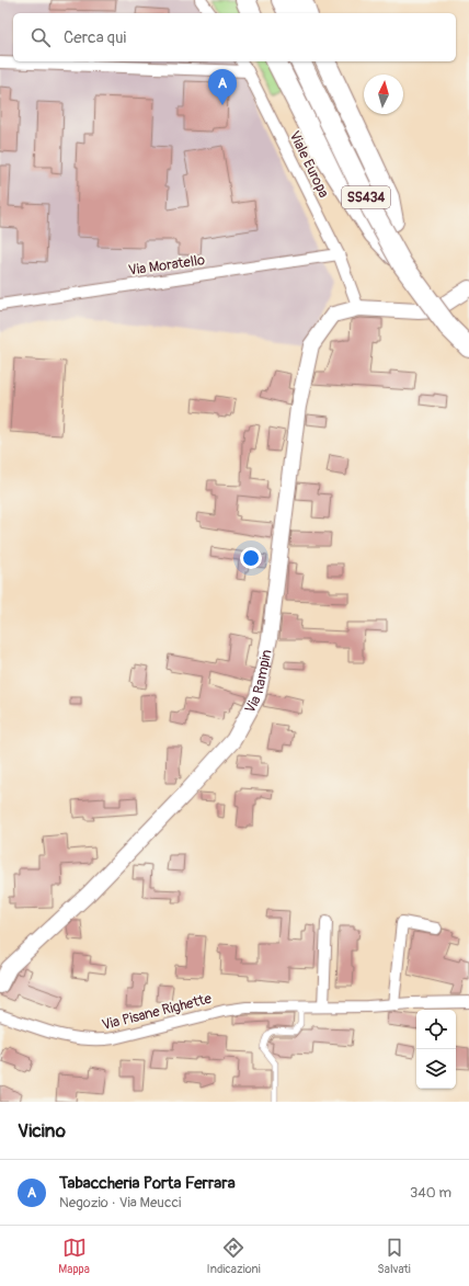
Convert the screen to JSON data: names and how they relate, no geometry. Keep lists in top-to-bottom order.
{
  "streets": {
    "highway": ["SS434"],
    "street": [
      "Viale Europa",
      "Via Moratello",
      "Via Rampin",
      "Via Pisane Righette"
    ]
  },
  "crossings": [
    ["Viale Europa", "Via Moratello"],
    ["Viale Europa", "Via Rampin"]
  ],
  "north": "top",
  "page": {
    "search": "Cerca qui",
    "pins": "A",
    "heading": "Vicino",
    "list": [
      {
        "mark": "A",
        "name": "Tabaccheria Porta Ferrara",
        "note": "Negozio · Via Meucci",
        "value": "340 m"
      }
    ],
    "nav": ["Mappa", "Indicazioni", "Salvati"]
  }
}
